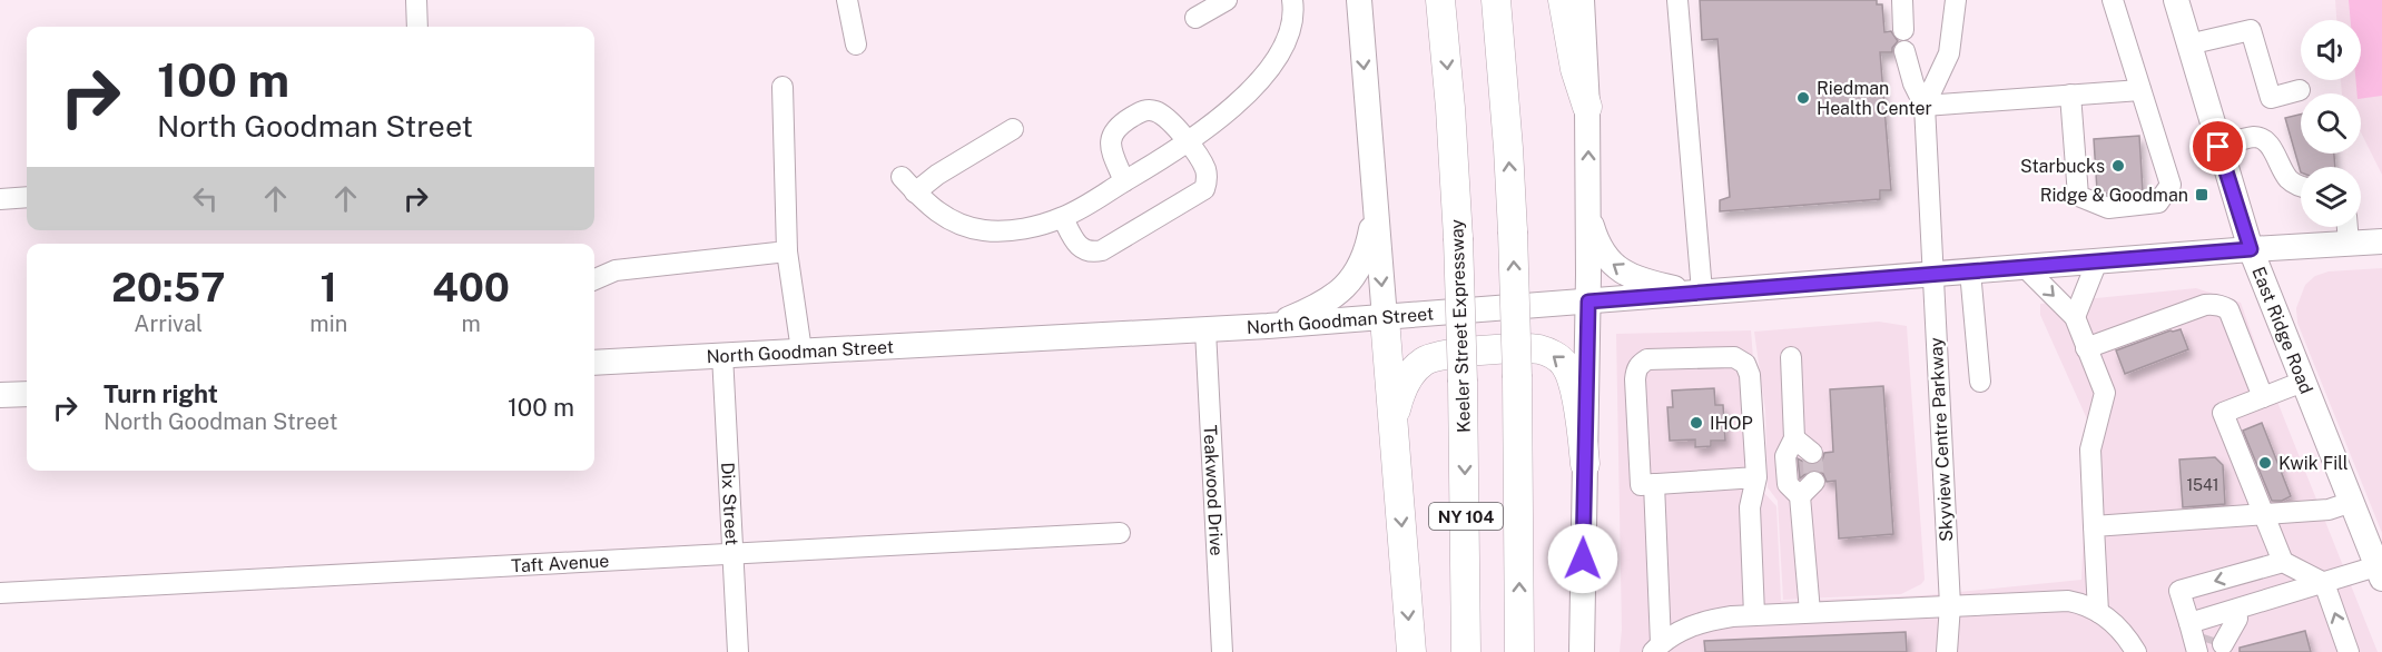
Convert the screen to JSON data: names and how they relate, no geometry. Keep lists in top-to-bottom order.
{
  "streets": {
    "highway": ["Keeler Street Expressway", "NY 104"],
    "main road": ["North Goodman Street", "East Ridge Road"],
    "street": [
      "Skyview Centre Parkway",
      "Teakwood Drive",
      "Dix Street",
      "Taft Avenue"
    ]
  },
  "crossings": [
    ["North Goodman Street", "East Ridge Road"],
    ["North Goodman Street", "Skyview Centre Parkway"],
    ["North Goodman Street", "Teakwood Drive"],
    ["North Goodman Street", "Dix Street"],
    ["Dix Street", "Taft Avenue"]
  ],
  "places": {
    "other": [
      "Riedman Health Center",
      "Starbucks",
      "IHOP",
      "Kwik Fill"
    ],
    "transit": ["Ridge & Goodman"]
  },
  "house_numbers": ["1541"],
  "page": {
    "turn": ["100 m", "North Goodman Street"],
    "eta": [
      "20:57",
      "Arrival",
      "1",
      "min",
      "400",
      "m"
    ],
    "list": [
      {
        "name": "Turn right",
        "note": "North Goodman Street",
        "value": "100 m"
      }
    ]
  }
}
